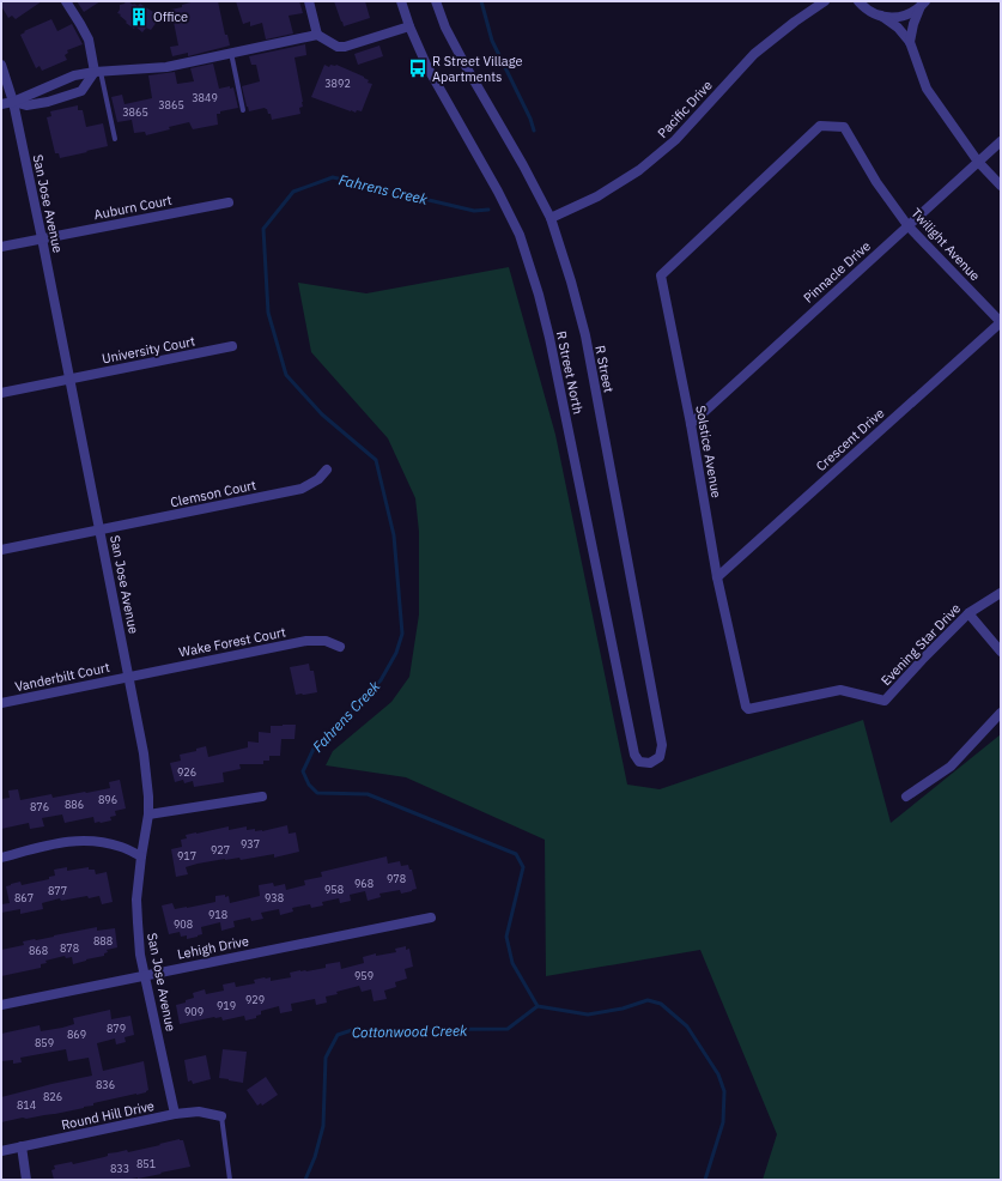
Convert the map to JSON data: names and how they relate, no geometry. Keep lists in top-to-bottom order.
{
  "streets": {
    "street": [
      "Pacific Drive",
      "San Jose Avenue",
      "Auburn Court",
      "Twilight Avenue",
      "Pinnacle Drive",
      "University Court",
      "R Street",
      "R Street North",
      "Crescent Drive",
      "Solstice Avenue",
      "Clemson Court",
      "Wake Forest Court",
      "Evening Star Drive",
      "Vanderbilt Court",
      "Lehigh Drive",
      "Round Hill Drive"
    ]
  },
  "crossings": [
    ["Pacific Drive", "R Street"],
    ["San Jose Avenue", "Auburn Court"],
    ["San Jose Avenue", "University Court"],
    ["San Jose Avenue", "Clemson Court"],
    ["San Jose Avenue", "Wake Forest Court"],
    ["San Jose Avenue", "Vanderbilt Court"],
    ["San Jose Avenue", "Lehigh Drive"],
    ["San Jose Avenue", "Round Hill Drive"],
    ["Twilight Avenue", "Pinnacle Drive"],
    ["Twilight Avenue", "Crescent Drive"],
    ["Twilight Avenue", "Solstice Avenue"],
    ["Pinnacle Drive", "Solstice Avenue"],
    ["R Street", "R Street North"],
    ["Crescent Drive", "Solstice Avenue"],
    ["Solstice Avenue", "Evening Star Drive"],
    ["Wake Forest Court", "Vanderbilt Court"]
  ],
  "water": ["Fahrens Creek", "Cottonwood Creek"],
  "places": {
    "building": ["Office"],
    "bus stop": ["R Street Village Apartments"]
  },
  "house_numbers": [
    "3892",
    "3849",
    "3865",
    "3865",
    "926",
    "896",
    "886",
    "876",
    "937",
    "927",
    "917",
    "978",
    "968",
    "958",
    "877",
    "867",
    "938",
    "918",
    "908",
    "888",
    "878",
    "868",
    "959",
    "929",
    "919",
    "909",
    "879",
    "869",
    "859",
    "836",
    "826",
    "814",
    "851",
    "833"
  ]
}
